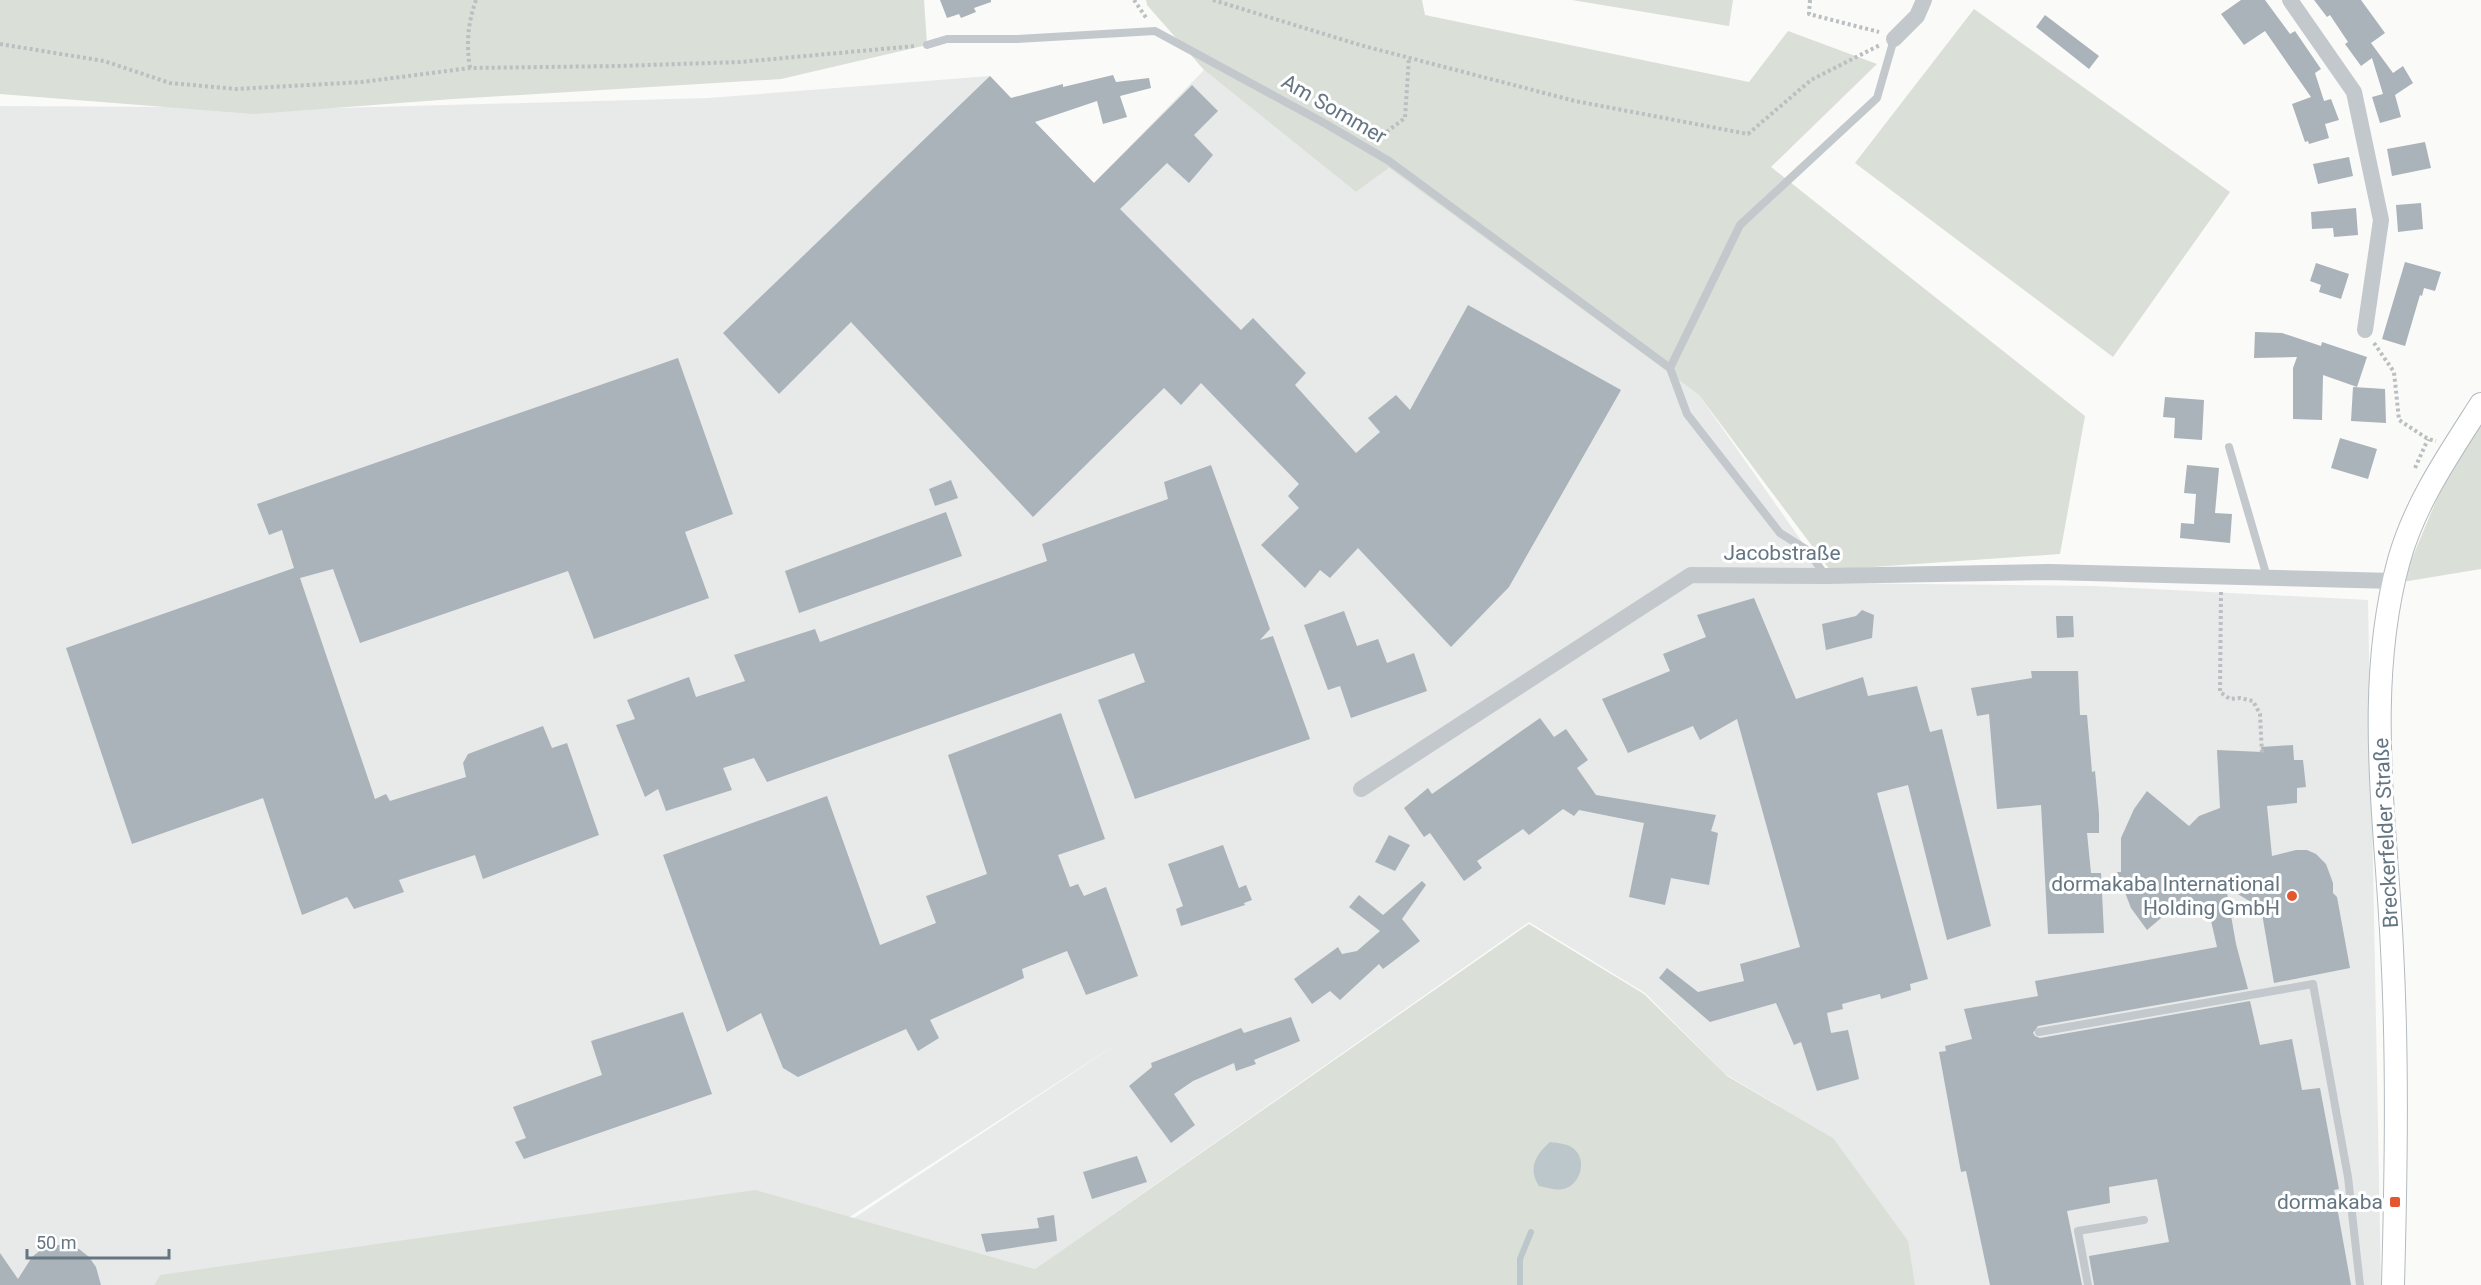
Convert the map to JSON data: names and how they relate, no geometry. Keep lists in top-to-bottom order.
{
  "streets": {
    "main road": ["Breckerfelder Straße"],
    "street": ["Jacobstraße"],
    "lane": ["Am Sommer"]
  },
  "crossings": [
    ["Jacobstraße", "Breckerfelder Straße"]
  ],
  "places": {
    "other": ["dormakaba International Holding GmbH"],
    "transit": ["dormakaba"]
  },
  "scale_bar": "50 m"
}
